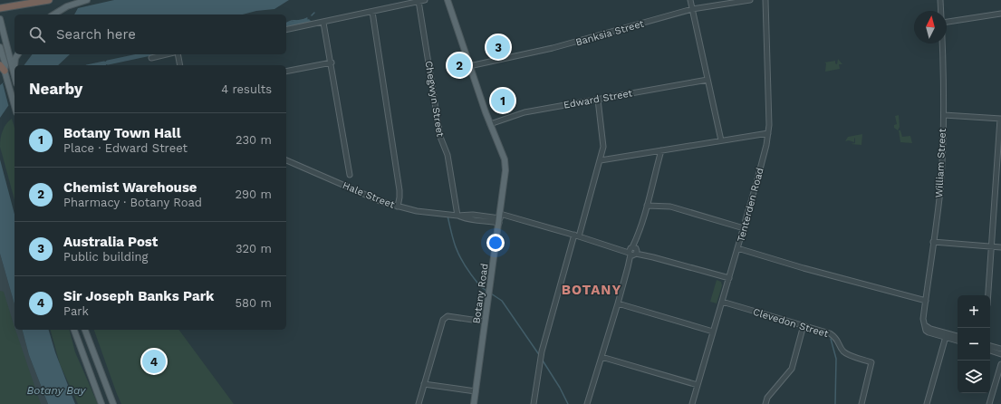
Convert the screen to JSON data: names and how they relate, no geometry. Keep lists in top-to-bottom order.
{
  "streets": {
    "main road": ["Botany Road"],
    "street": [
      "Banksia Street",
      "Chegwyn Street",
      "Edward Street",
      "William Street",
      "Hale Street",
      "Tenterden Road",
      "Clevedon Street"
    ]
  },
  "crossings": [
    ["Banksia Street", "Botany Road"],
    ["Chegwyn Street", "Hale Street"],
    ["Edward Street", "Botany Road"],
    ["Hale Street", "Tenterden Road"],
    ["Hale Street", "Botany Road"],
    ["Tenterden Road", "Clevedon Street"]
  ],
  "districts": ["BOTANY"],
  "water": ["Botany Bay"],
  "north": "top",
  "page": {
    "search": "Search here",
    "pins": [
      "3",
      "2",
      "1",
      "4"
    ],
    "heading": ["Nearby", "4 results"],
    "list": [
      {
        "mark": "1",
        "name": "Botany Town Hall",
        "note": "Place · Edward Street",
        "value": "230 m"
      },
      {
        "mark": "2",
        "name": "Chemist Warehouse",
        "note": "Pharmacy · Botany Road",
        "value": "290 m"
      },
      {
        "mark": "3",
        "name": "Australia Post",
        "note": "Public building",
        "value": "320 m"
      },
      {
        "mark": "4",
        "name": "Sir Joseph Banks Park",
        "note": "Park",
        "value": "580 m"
      }
    ],
    "map_buttons": ["+", "−"]
  }
}
